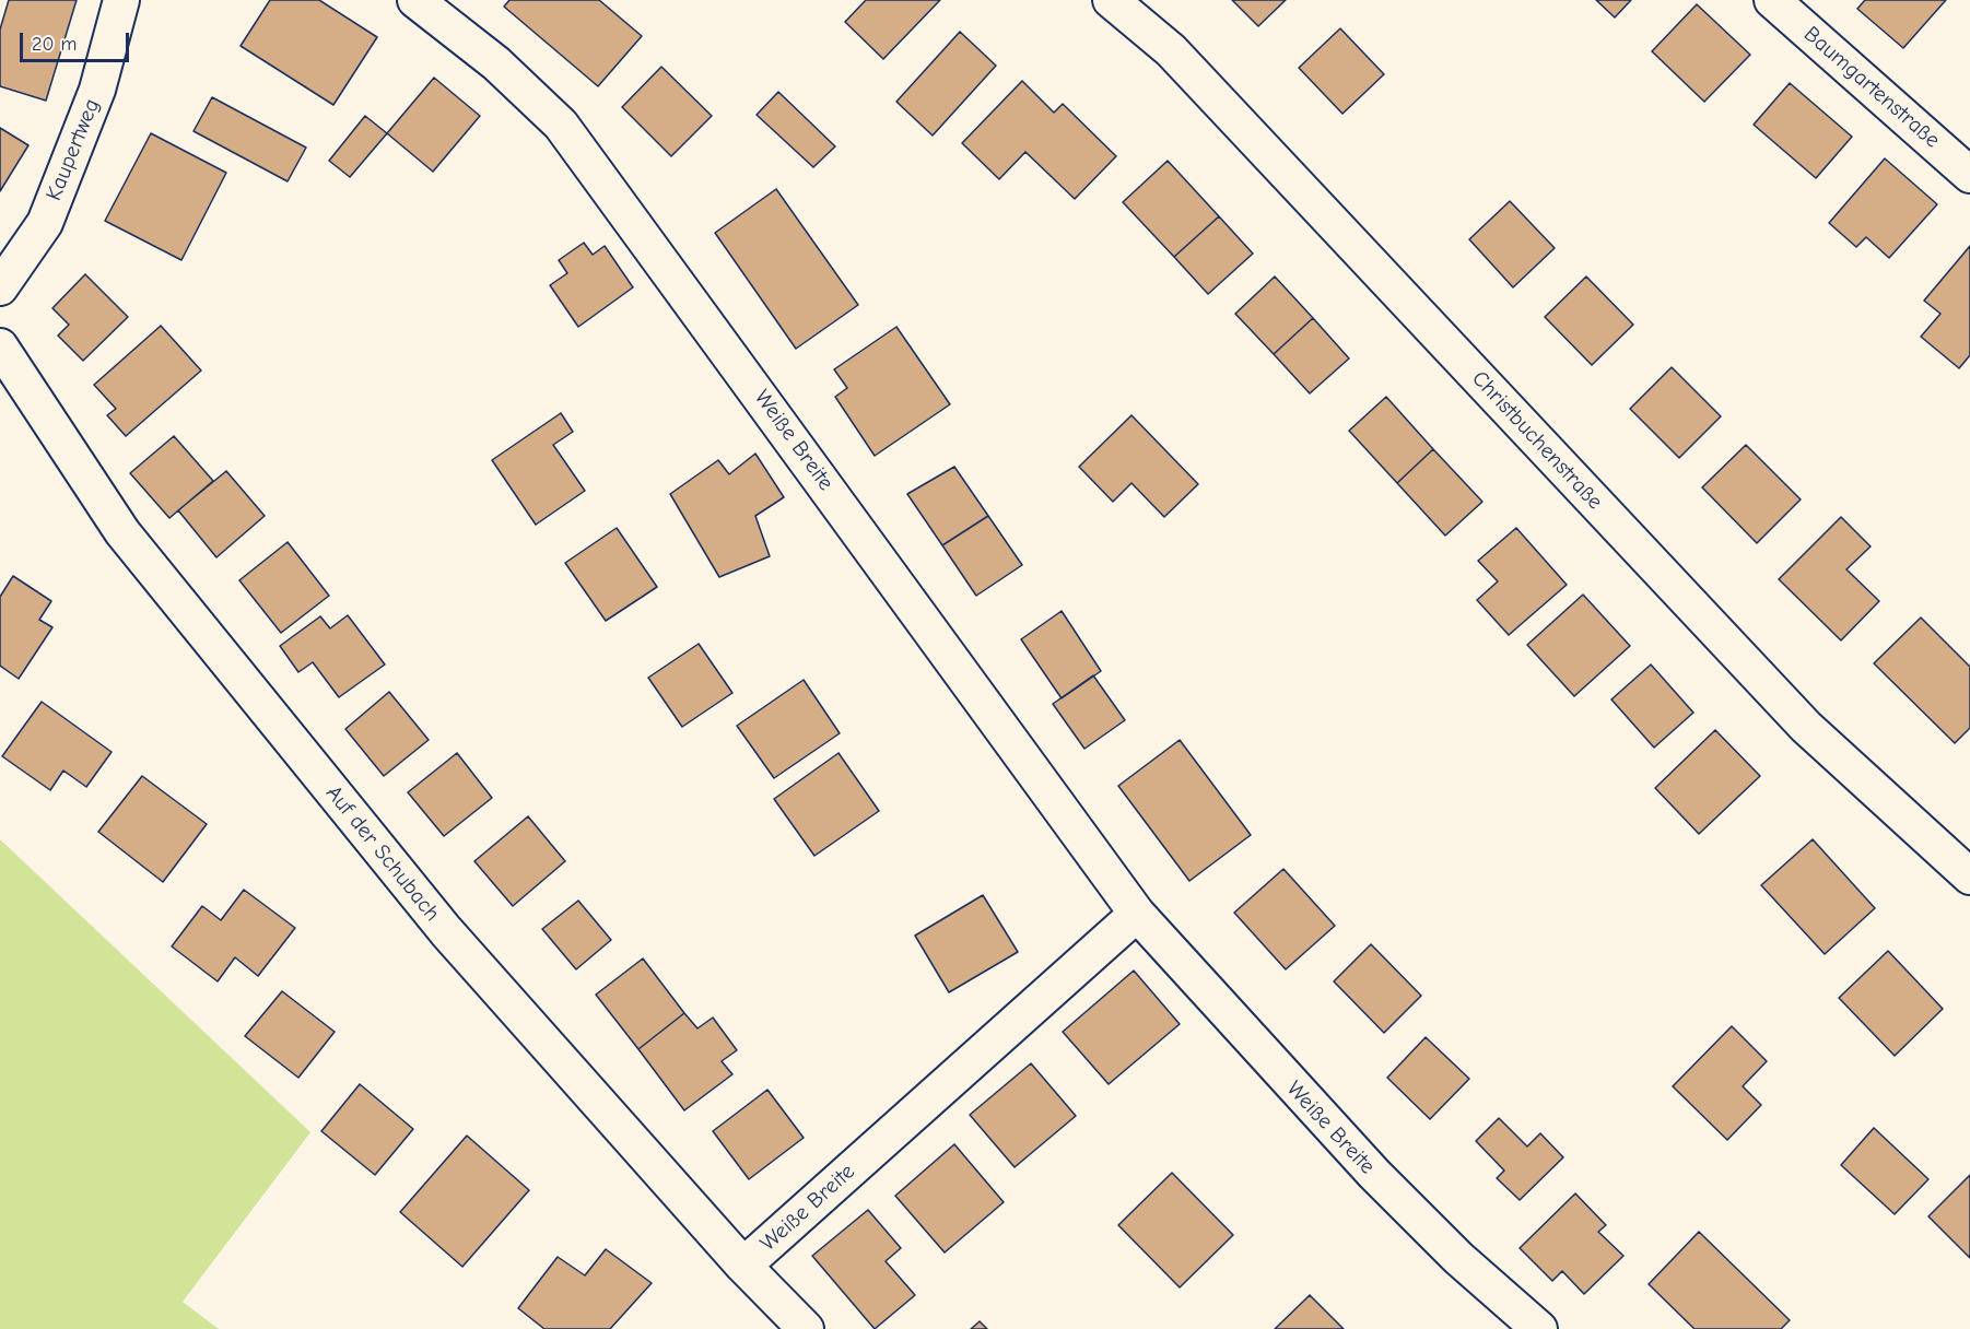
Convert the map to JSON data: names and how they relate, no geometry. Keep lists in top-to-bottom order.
{
  "streets": {
    "street": [
      "Baumgartenstraße",
      "Kaupertweg",
      "Weiße Breite",
      "Christbuchenstraße",
      "Auf der Schubach"
    ]
  },
  "crossings": [
    ["Weiße Breite", "Auf der Schubach"]
  ],
  "scale_bar": "20 m"
}
